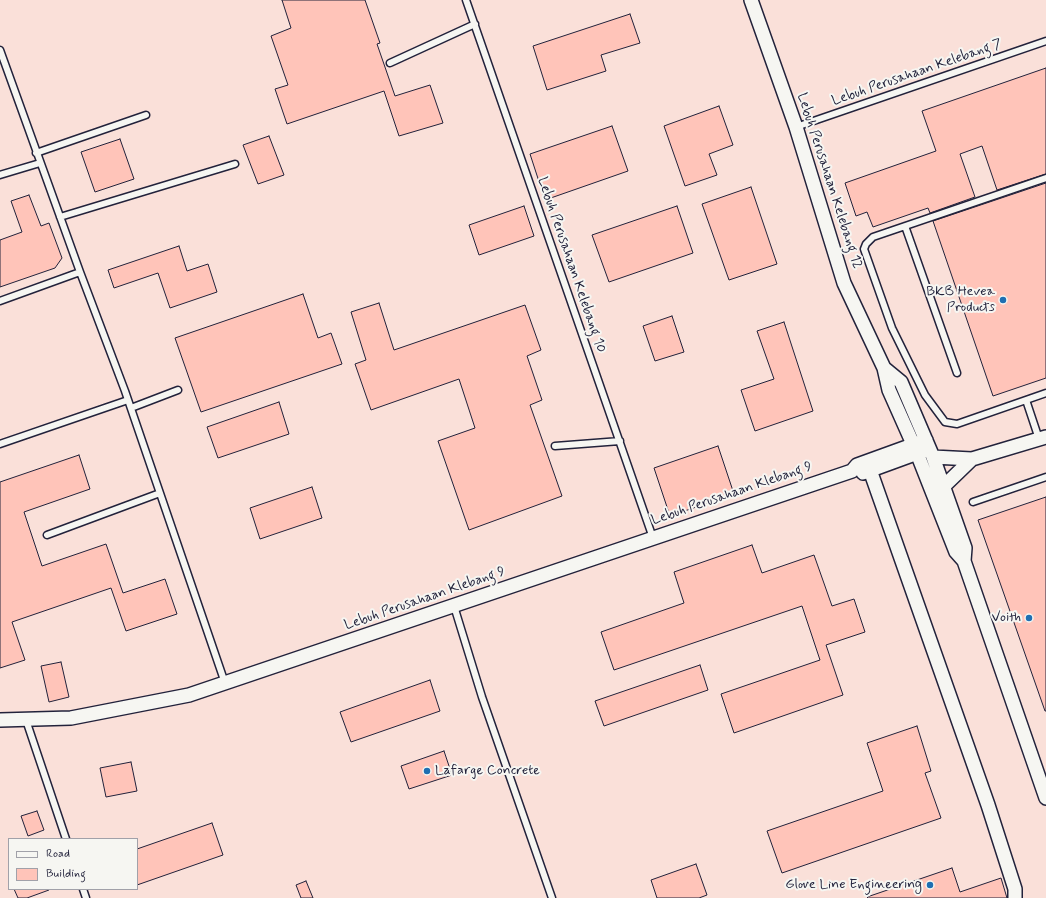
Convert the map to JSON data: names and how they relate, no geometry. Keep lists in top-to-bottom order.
{
  "streets": {
    "street": ["Lebuh Perusahaan Kelebang 12", "Lebuh Perusahaan Klebang 9"],
    "lane": ["Lebuh Perusahaan Kelebang 7", "Lebuh Perusahaan Kelebang 10"]
  },
  "crossings": [
    ["Lebuh Perusahaan Kelebang 7", "Lebuh Perusahaan Kelebang 12"],
    ["Lebuh Perusahaan Kelebang 12", "Lebuh Perusahaan Klebang 9"],
    ["Lebuh Perusahaan Kelebang 10", "Lebuh Perusahaan Klebang 9"]
  ],
  "places": [
    "BKB Hevea Products",
    "Voith",
    "Lafarge Concrete",
    "Glove Line Engineering"
  ],
  "legend": ["Road", "Building"]
}
